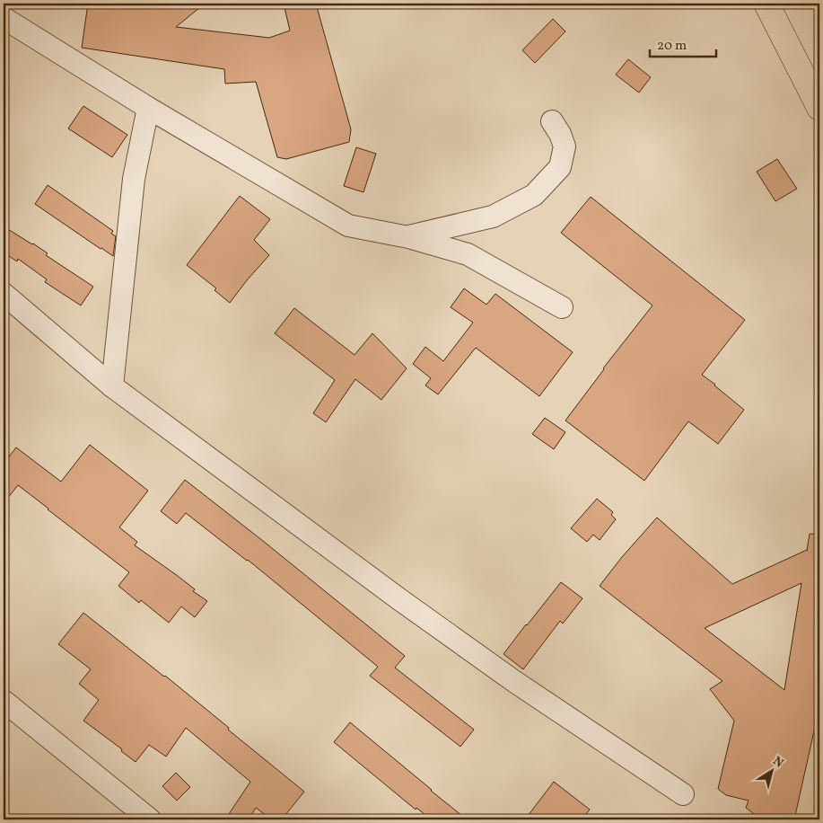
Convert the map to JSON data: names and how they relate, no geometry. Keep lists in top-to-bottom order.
{
  "scale_bar": "20 m",
  "north": "top right"
}
